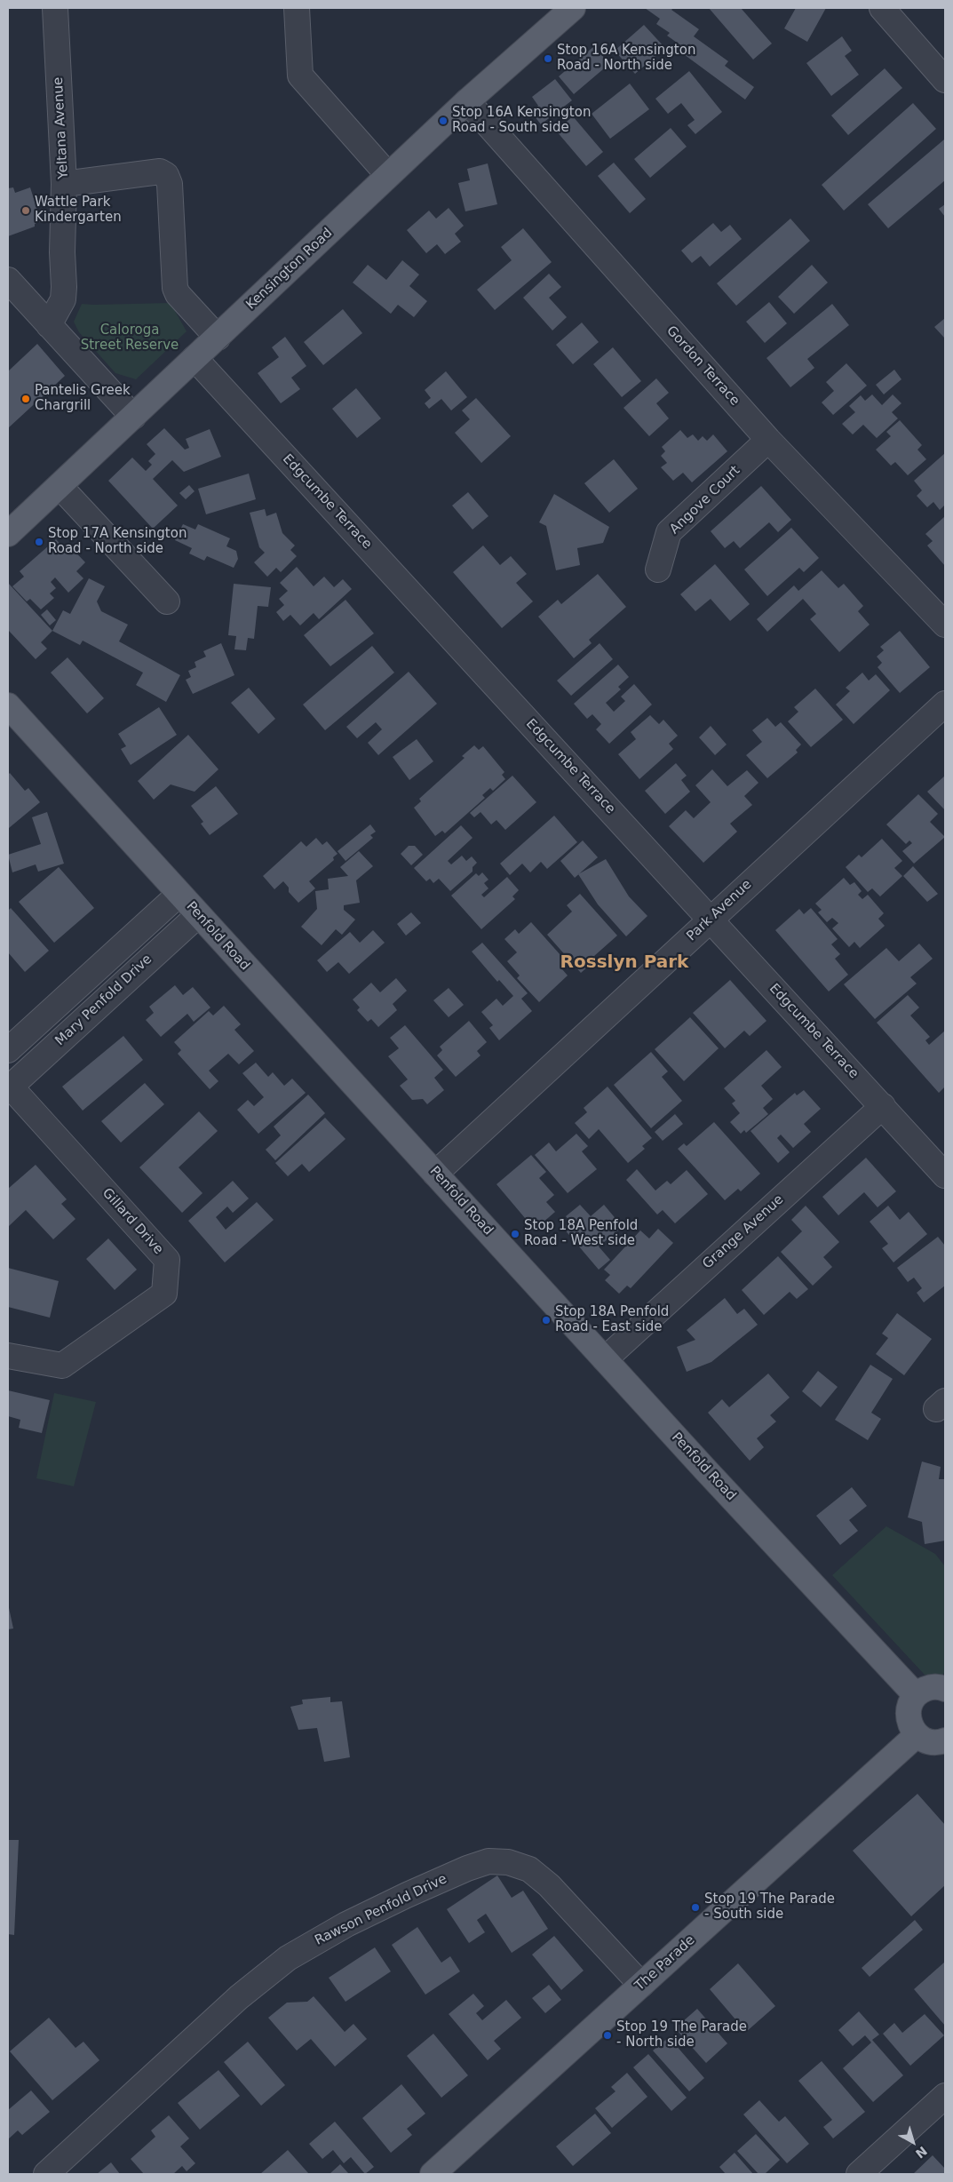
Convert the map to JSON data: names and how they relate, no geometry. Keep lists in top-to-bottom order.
{
  "streets": {
    "main road": ["Kensington Road", "Penfold Road", "The Parade"],
    "street": [
      "Yeltana Avenue",
      "Gordon Terrace",
      "Angove Court",
      "Edgcumbe Terrace",
      "Park Avenue",
      "Mary Penfold Drive",
      "Gillard Drive",
      "Grange Avenue",
      "Rawson Penfold Drive"
    ]
  },
  "crossings": [
    ["Kensington Road", "Gordon Terrace"],
    ["Kensington Road", "Edgcumbe Terrace"],
    ["Gordon Terrace", "Angove Court"],
    ["Edgcumbe Terrace", "Park Avenue"],
    ["Edgcumbe Terrace", "Grange Avenue"],
    ["Park Avenue", "Penfold Road"],
    ["Penfold Road", "Mary Penfold Drive"],
    ["Penfold Road", "Grange Avenue"],
    ["Mary Penfold Drive", "Gillard Drive"],
    ["Rawson Penfold Drive", "The Parade"]
  ],
  "districts": ["Rosslyn Park"],
  "parks": ["Caloroga Street Reserve"],
  "places": [
    "Stop 16A Kensington Road - North side",
    "Stop 16A Kensington Road - South side",
    "Wattle Park Kindergarten",
    "Pantelis Greek Chargrill",
    "Stop 17A Kensington Road - North side",
    "Stop 18A Penfold Road - West side",
    "Stop 18A Penfold Road - East side",
    "Stop 19 The Parade - South side",
    "Stop 19 The Parade - North side"
  ],
  "north": "bottom right"
}
